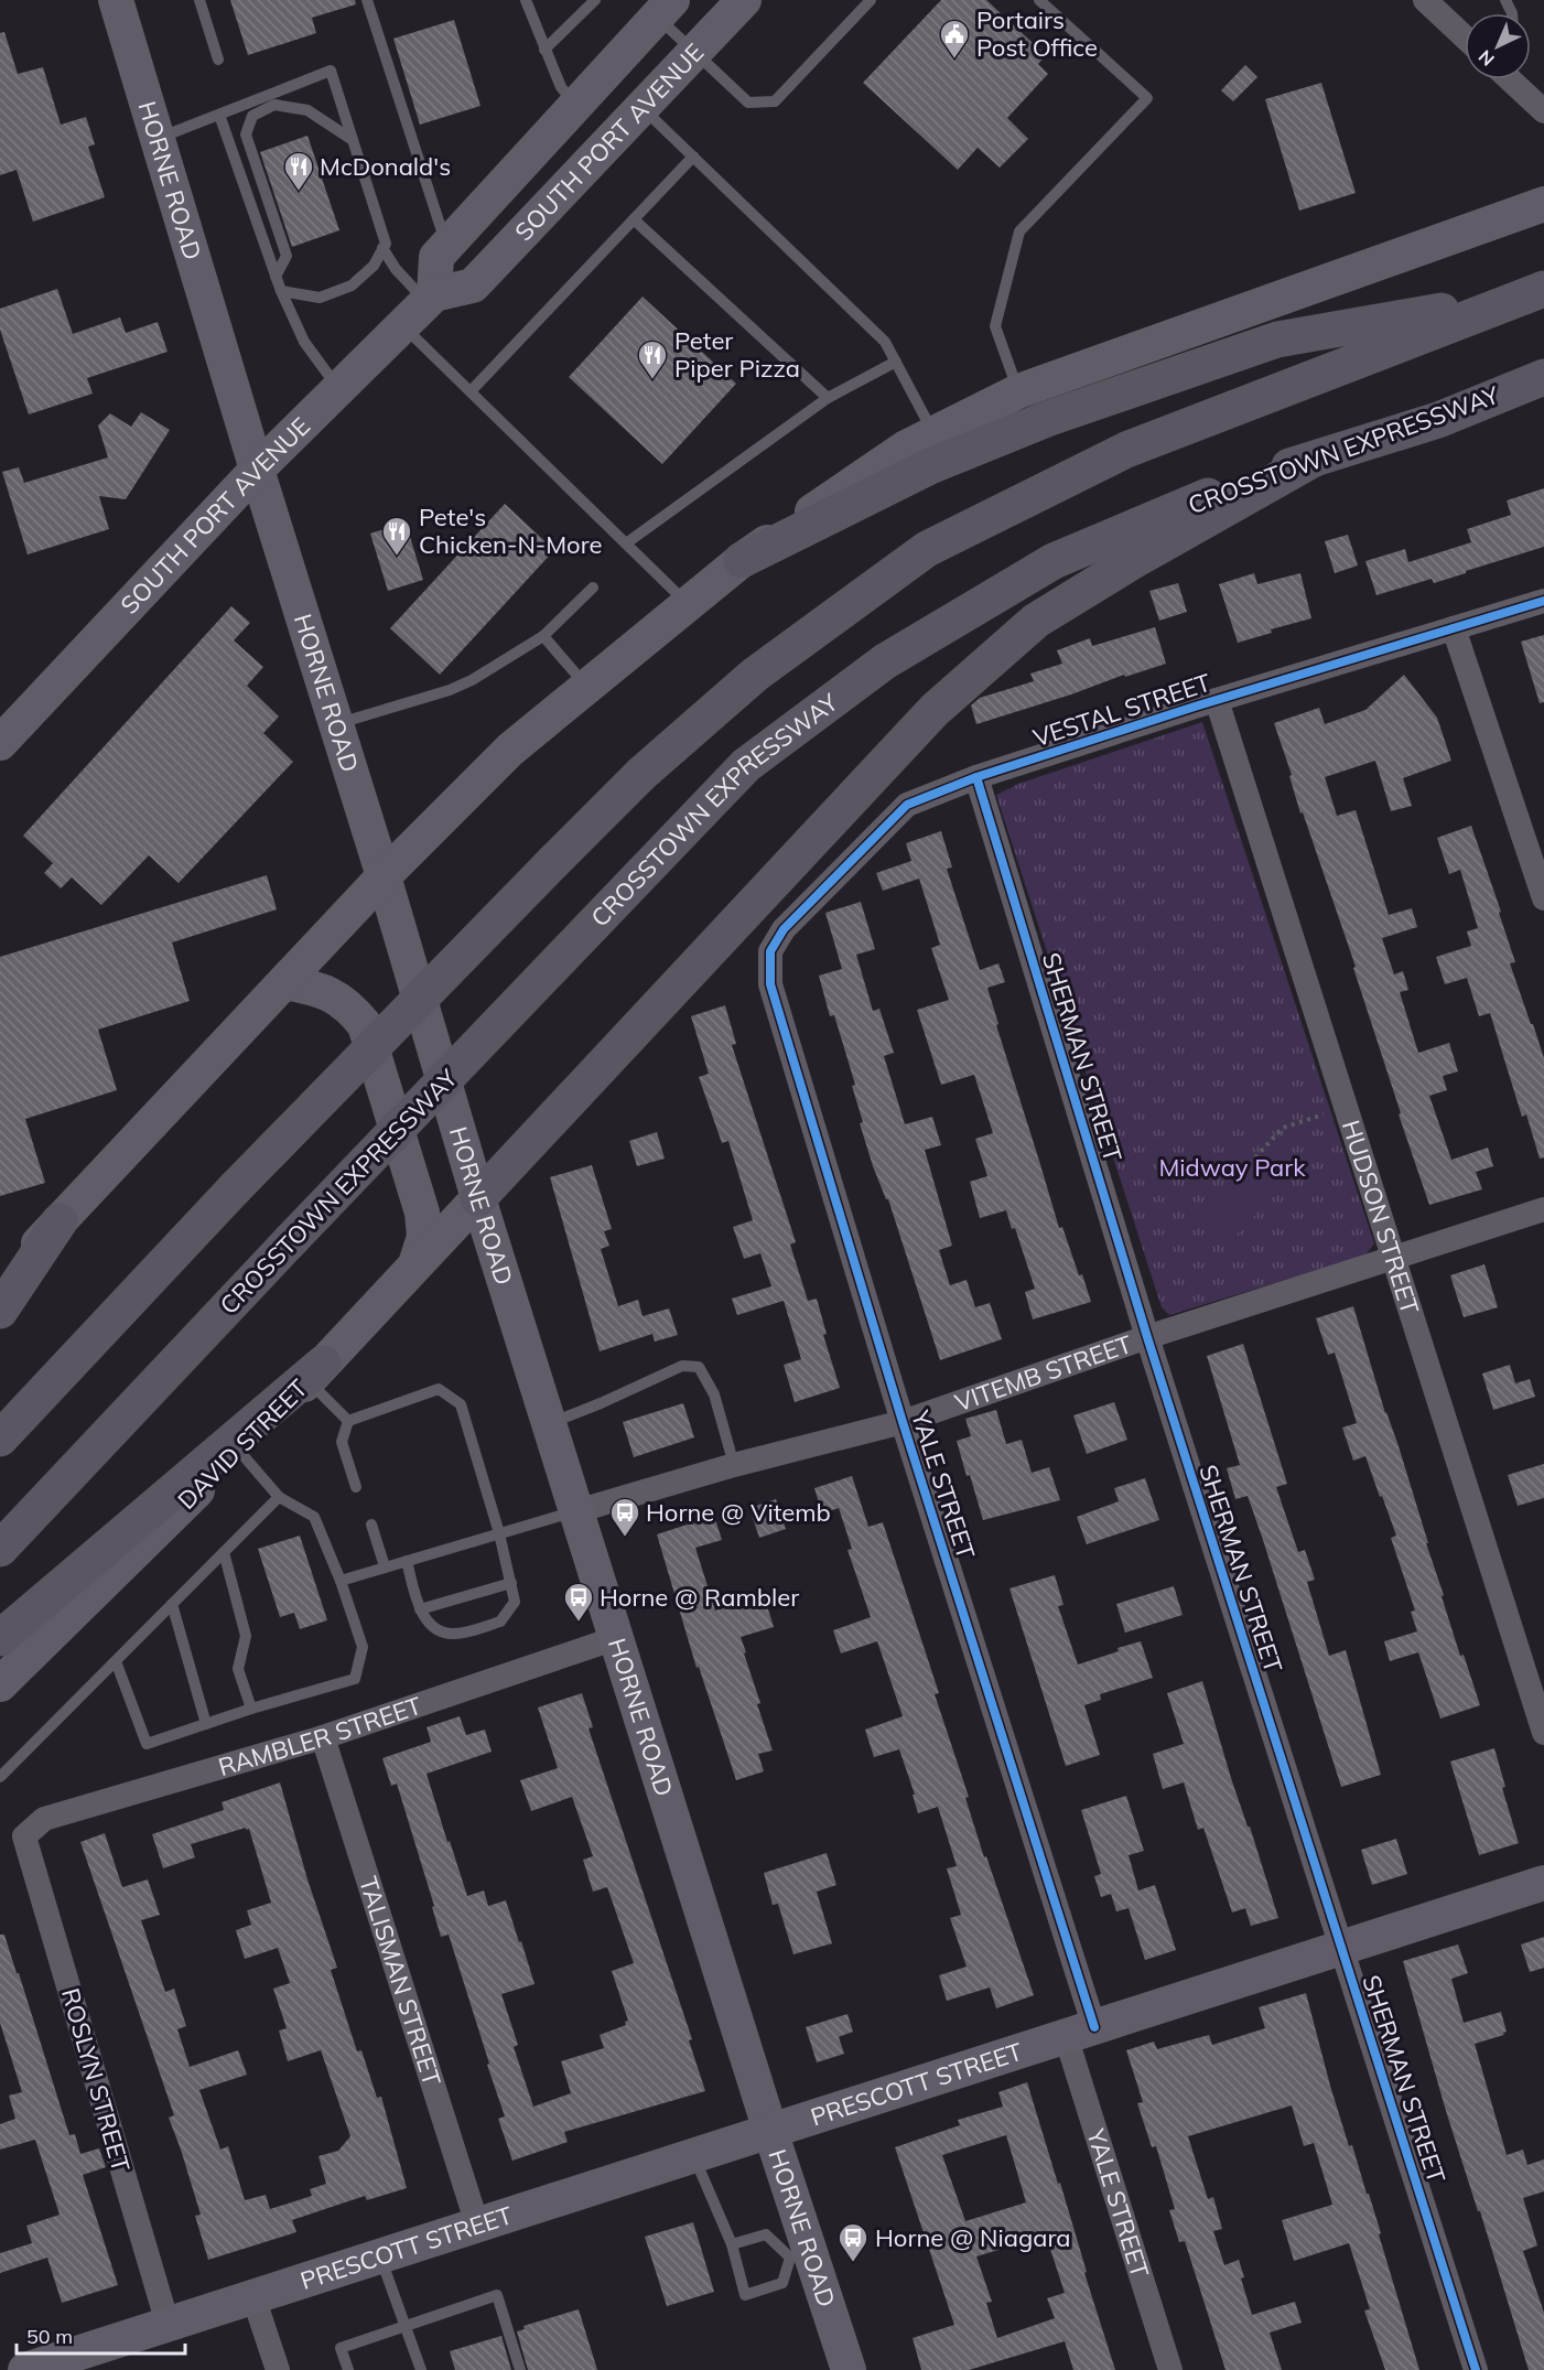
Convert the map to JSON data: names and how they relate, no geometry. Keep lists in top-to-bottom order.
{
  "streets": {
    "highway": ["CROSSTOWN EXPRESSWAY"],
    "main road": [
      "SOUTH PORT AVENUE",
      "HORNE ROAD",
      "DAVID STREET",
      "PRESCOTT STREET"
    ],
    "street": [
      "VESTAL STREET",
      "SHERMAN STREET",
      "HUDSON STREET",
      "VITEMB STREET",
      "YALE STREET",
      "RAMBLER STREET",
      "TALISMAN STREET",
      "ROSLYN STREET"
    ]
  },
  "crossings": [
    ["SOUTH PORT AVENUE", "HORNE ROAD"],
    ["HORNE ROAD", "VITEMB STREET"],
    ["HORNE ROAD", "DAVID STREET"],
    ["HORNE ROAD", "RAMBLER STREET"],
    ["HORNE ROAD", "PRESCOTT STREET"],
    ["VESTAL STREET", "SHERMAN STREET"],
    ["VESTAL STREET", "HUDSON STREET"],
    ["VESTAL STREET", "YALE STREET"],
    ["SHERMAN STREET", "VITEMB STREET"],
    ["SHERMAN STREET", "PRESCOTT STREET"],
    ["HUDSON STREET", "VITEMB STREET"],
    ["VITEMB STREET", "YALE STREET"],
    ["YALE STREET", "PRESCOTT STREET"],
    ["RAMBLER STREET", "TALISMAN STREET"],
    ["RAMBLER STREET", "ROSLYN STREET"],
    ["TALISMAN STREET", "PRESCOTT STREET"],
    ["ROSLYN STREET", "PRESCOTT STREET"]
  ],
  "parks": ["Midway Park"],
  "places": {
    "public building": ["Portairs Post Office"],
    "restaurant": ["McDonald's", "Peter Piper Pizza", "Pete's Chicken-N-More"],
    "bus stop": ["Horne @ Vitemb", "Horne @ Rambler", "Horne @ Niagara"]
  },
  "scale_bar": "50 m",
  "north": "bottom left"
}
